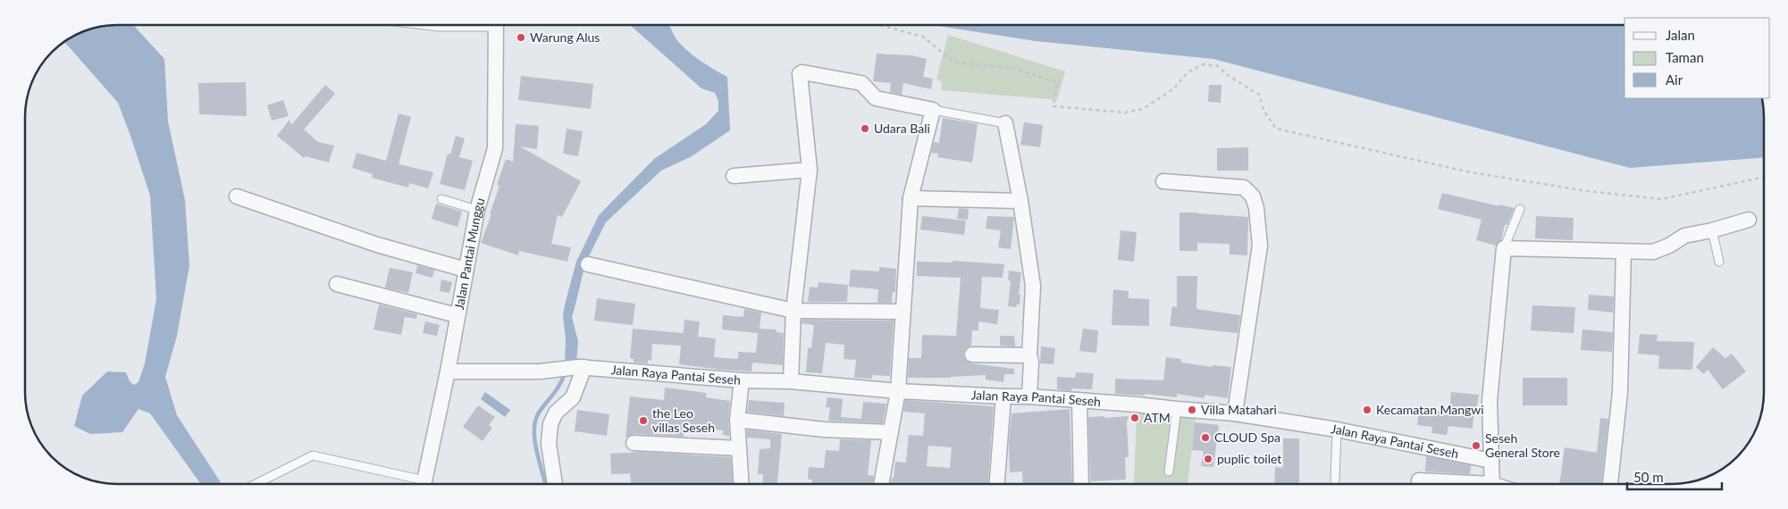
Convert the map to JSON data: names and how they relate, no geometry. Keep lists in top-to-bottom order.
{
  "streets": {
    "street": ["Jalan Pantai Munggu", "Jalan Raya Pantai Seseh"]
  },
  "crossings": [
    ["Jalan Pantai Munggu", "Jalan Raya Pantai Seseh"]
  ],
  "places": [
    "Warung Alus",
    "Udara Bali",
    "Villa Matahari",
    "Kecamatan Mangwi",
    "ATM",
    "the Leo villas Seseh",
    "CLOUD Spa",
    "Seseh General Store",
    "puplic toilet"
  ],
  "legend": ["Jalan", "Taman", "Air"],
  "scale_bar": "50 m"
}
